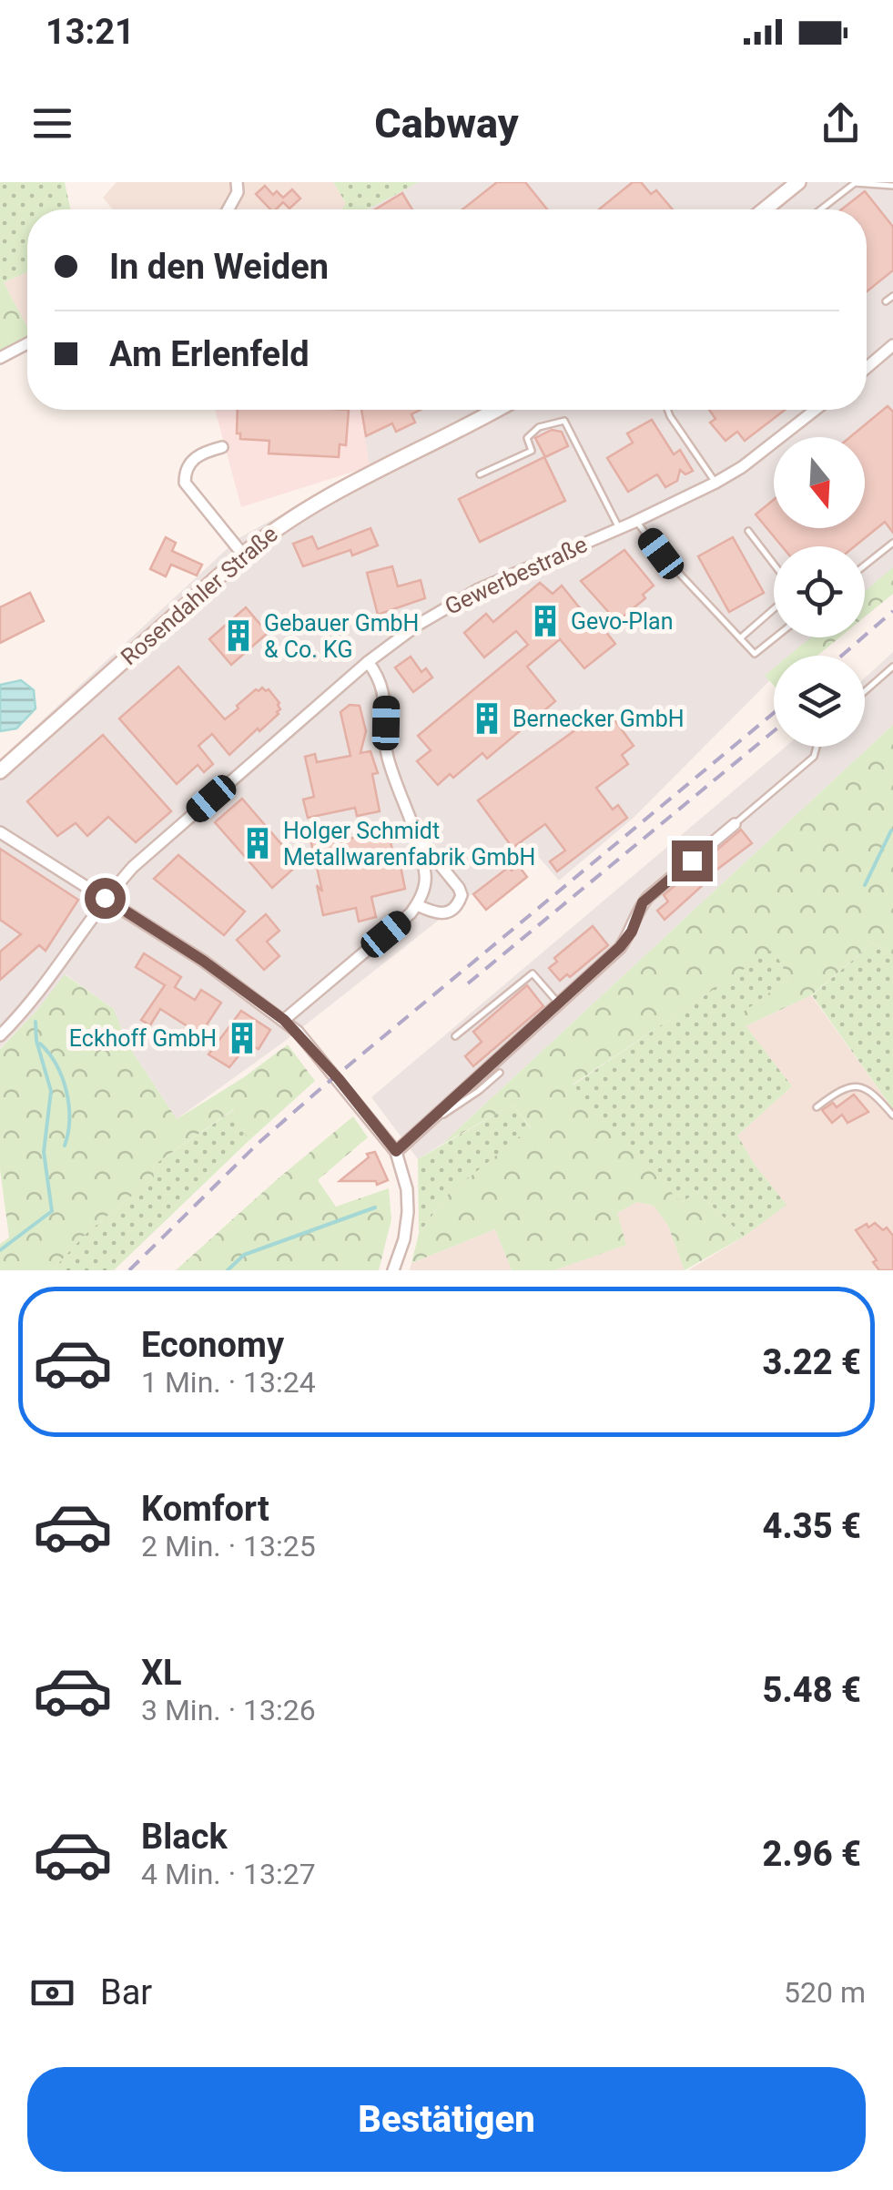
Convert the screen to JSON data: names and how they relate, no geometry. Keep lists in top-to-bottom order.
{
  "streets": {
    "main road": ["Rosendahler Straße"],
    "street": ["Gewerbestraße"]
  },
  "places": {
    "building": [
      "Gevo-Plan",
      "Gebauer GmbH & Co. KG",
      "Bernecker GmbH",
      "Holger Schmidt Metallwarenfabrik GmbH",
      "Eckhoff GmbH"
    ]
  },
  "north": "bottom",
  "page": {
    "status": "13:21",
    "header": "Cabway",
    "banner": ["In den Weiden", "Am Erlenfeld"],
    "list": [
      {
        "name": "Economy",
        "note": "1 Min. · 13:24",
        "value": "3.22 €"
      },
      {
        "name": "Komfort",
        "note": "2 Min. · 13:25",
        "value": "4.35 €"
      },
      {
        "name": "XL",
        "note": "3 Min. · 13:26",
        "value": "5.48 €"
      },
      {
        "name": "Black",
        "note": "4 Min. · 13:27",
        "value": "2.96 €"
      }
    ],
    "pay": ["Bar", "520 m"],
    "buttons": "Bestätigen"
  }
}
